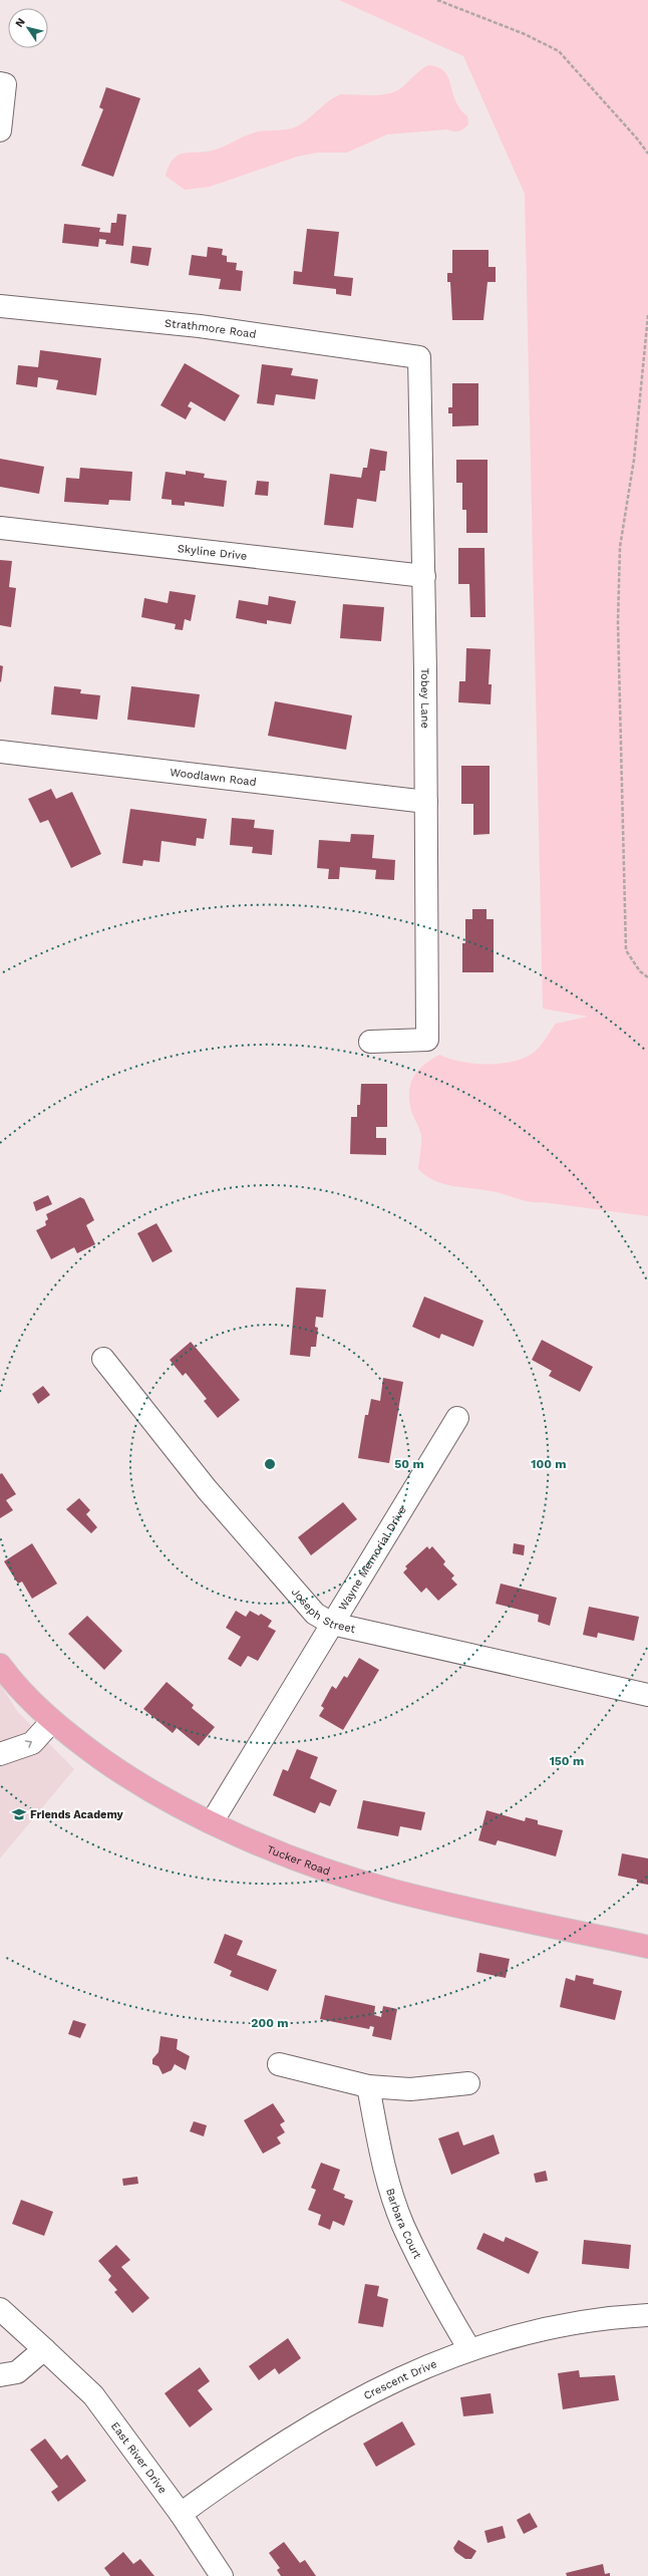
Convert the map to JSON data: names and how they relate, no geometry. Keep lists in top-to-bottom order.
{
  "streets": {
    "main road": ["Tucker Road"],
    "street": [
      "Strathmore Road",
      "Skyline Drive",
      "Tobey Lane",
      "Woodlawn Road",
      "Wayne Memorial Drive",
      "Joseph Street",
      "Barbara Court",
      "Crescent Drive",
      "East River Drive"
    ]
  },
  "crossings": [
    ["Strathmore Road", "Tobey Lane"],
    ["Skyline Drive", "Tobey Lane"],
    ["Tobey Lane", "Woodlawn Road"],
    ["Wayne Memorial Drive", "Joseph Street"],
    ["Wayne Memorial Drive", "Tucker Road"],
    ["Barbara Court", "Crescent Drive"],
    ["Crescent Drive", "East River Drive"]
  ],
  "places": {
    "school or university": ["Friends Academy"]
  },
  "north": "top left",
  "rings": [
    "50 m",
    "100 m",
    "150 m",
    "200 m"
  ]
}
